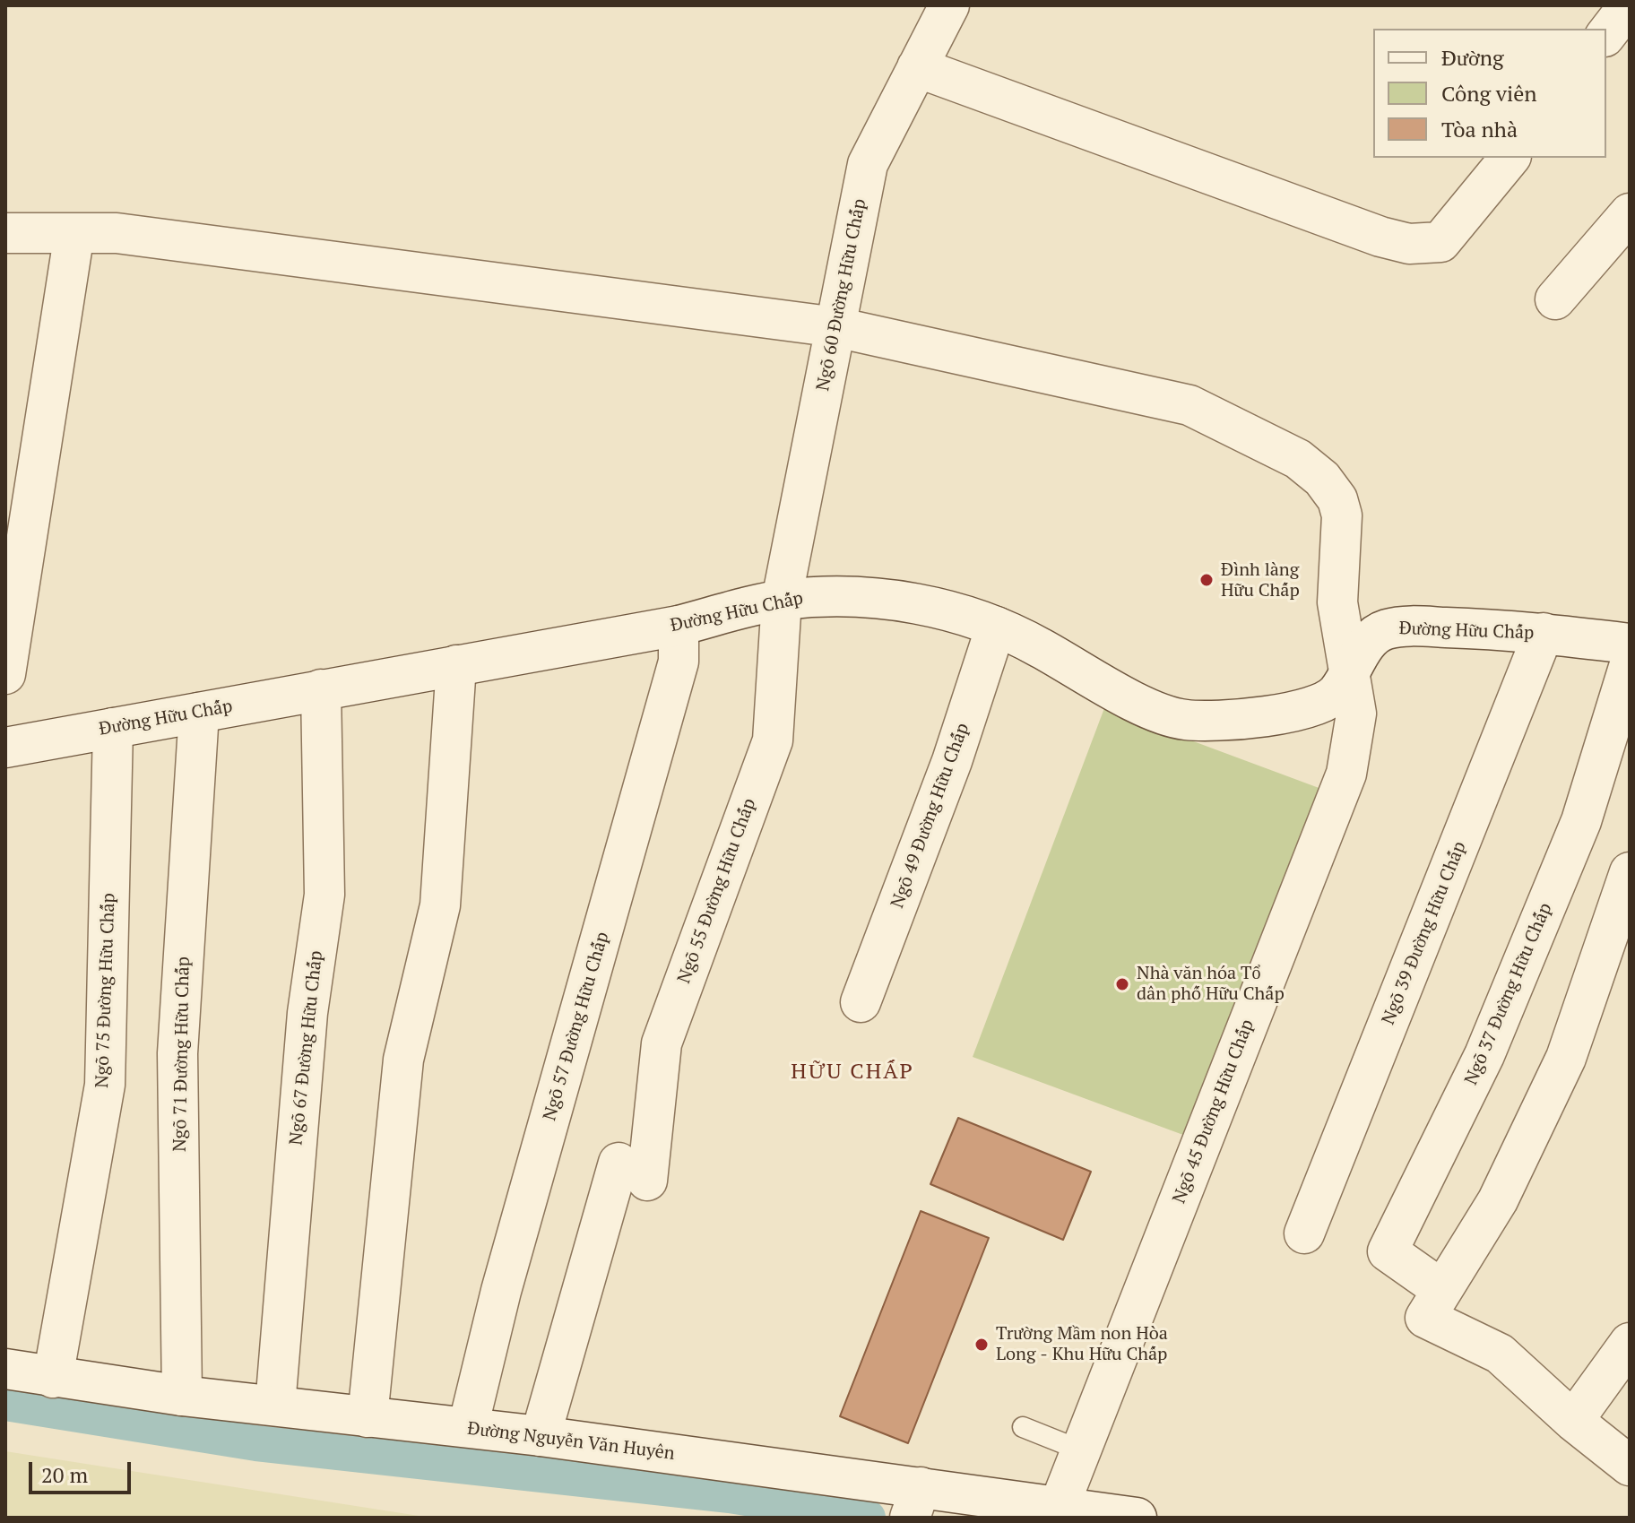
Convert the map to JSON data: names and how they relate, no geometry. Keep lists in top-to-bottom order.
{
  "streets": {
    "street": [
      "Ngõ 60 Đường Hữu Chấp",
      "Đường Hữu Chấp",
      "Ngõ 49 Đường Hữu Chấp",
      "Ngõ 55 Đường Hữu Chấp",
      "Ngõ 39 Đường Hữu Chấp",
      "Ngõ 75 Đường Hữu Chấp",
      "Ngõ 37 Đường Hữu Chấp",
      "Ngõ 57 Đường Hữu Chấp",
      "Ngõ 67 Đường Hữu Chấp",
      "Ngõ 71 Đường Hữu Chấp",
      "Ngõ 45 Đường Hữu Chấp",
      "Đường Nguyễn Văn Huyên"
    ]
  },
  "crossings": [
    ["Ngõ 60 Đường Hữu Chấp", "Đường Hữu Chấp"],
    ["Ngõ 60 Đường Hữu Chấp", "Ngõ 55 Đường Hữu Chấp"],
    ["Ngõ 60 Đường Hữu Chấp", "Ngõ 45 Đường Hữu Chấp"],
    ["Đường Hữu Chấp", "Ngõ 49 Đường Hữu Chấp"],
    ["Đường Hữu Chấp", "Ngõ 55 Đường Hữu Chấp"],
    ["Đường Hữu Chấp", "Ngõ 39 Đường Hữu Chấp"],
    ["Đường Hữu Chấp", "Ngõ 75 Đường Hữu Chấp"],
    ["Đường Hữu Chấp", "Ngõ 57 Đường Hữu Chấp"],
    ["Đường Hữu Chấp", "Ngõ 67 Đường Hữu Chấp"],
    ["Đường Hữu Chấp", "Ngõ 71 Đường Hữu Chấp"],
    ["Đường Hữu Chấp", "Ngõ 45 Đường Hữu Chấp"],
    ["Ngõ 55 Đường Hữu Chấp", "Đường Nguyễn Văn Huyên"],
    ["Ngõ 75 Đường Hữu Chấp", "Đường Nguyễn Văn Huyên"],
    ["Ngõ 57 Đường Hữu Chấp", "Đường Nguyễn Văn Huyên"],
    ["Ngõ 67 Đường Hữu Chấp", "Đường Nguyễn Văn Huyên"],
    ["Ngõ 71 Đường Hữu Chấp", "Đường Nguyễn Văn Huyên"],
    ["Ngõ 45 Đường Hữu Chấp", "Đường Nguyễn Văn Huyên"]
  ],
  "districts": ["HỮU CHẤP"],
  "places": ["Đình làng Hữu Chấp", "Nhà văn hóa Tổ dân phố Hữu Chấp", "Trường Mầm non Hòa Long - Khu Hữu Chấp"],
  "legend": ["Đường", "Công viên", "Tòa nhà"],
  "scale_bar": "20 m"
}
